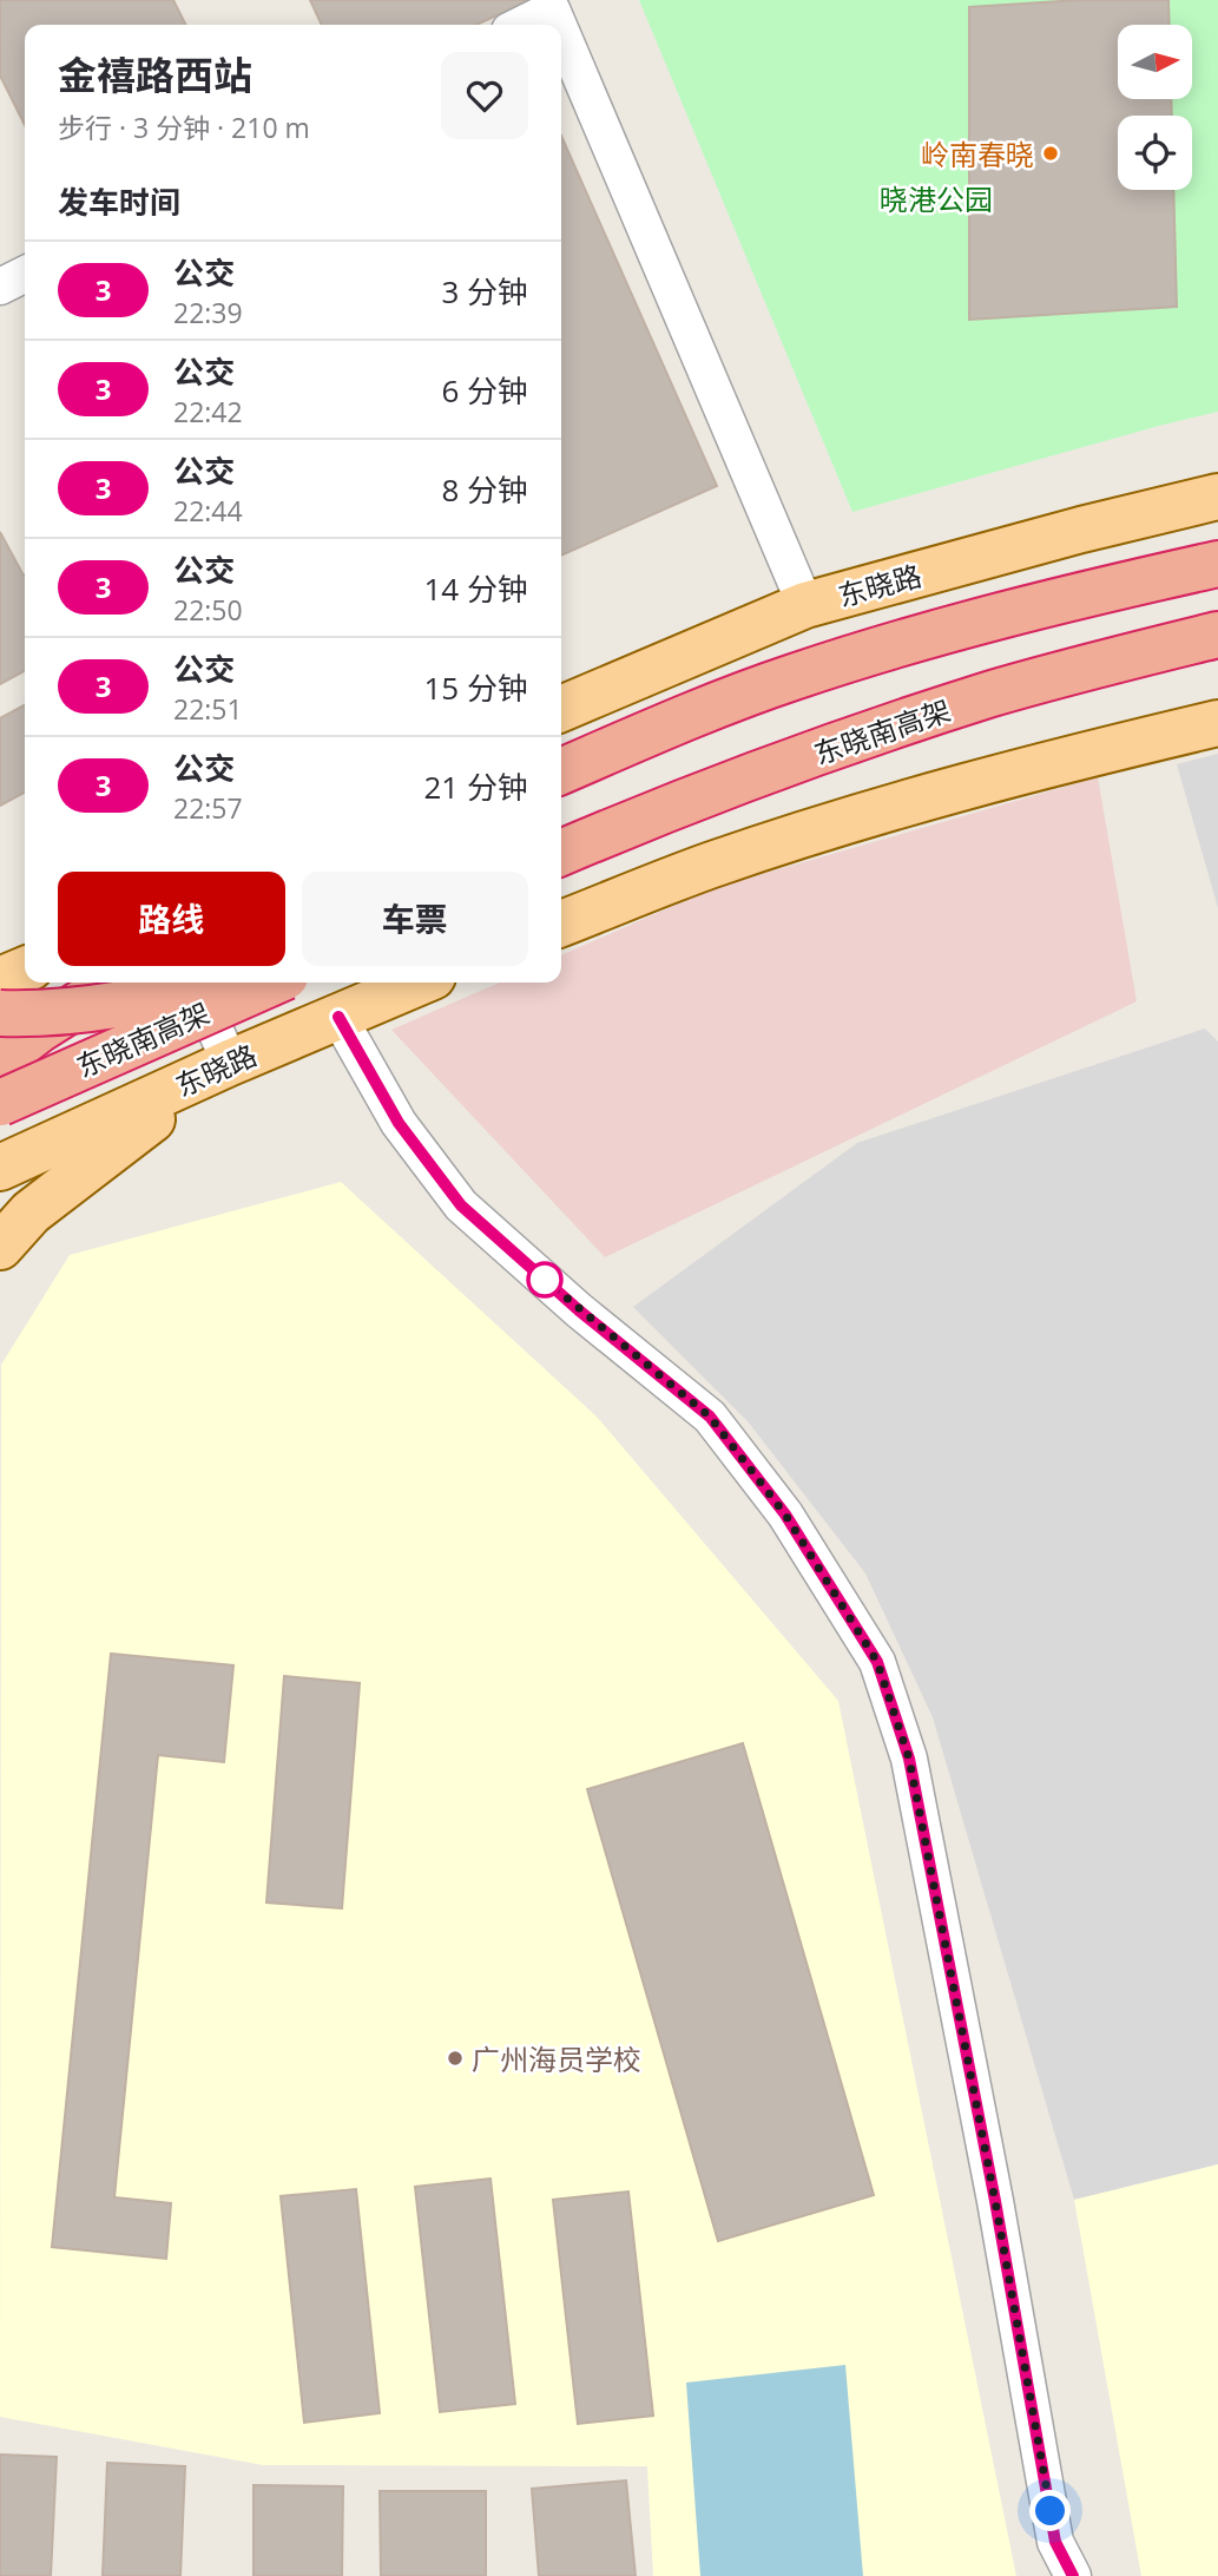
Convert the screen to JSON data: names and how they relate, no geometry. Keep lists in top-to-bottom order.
{
  "streets": {
    "highway": ["东晓南高架"],
    "main road": ["东晓路"]
  },
  "parks": ["晓港公园"],
  "places": ["岭南春晓", "广州海员学校"],
  "lines": ["bus line 3"],
  "north": "right",
  "page": {
    "heading": [
      ["金禧路西站", "步行 · 3 分钟 · 210 m"],
      "发车时间"
    ],
    "list": [
      {
        "mark": "3",
        "name": "公交",
        "note": "22:39",
        "value": "3 分钟"
      },
      {
        "mark": "3",
        "name": "公交",
        "note": "22:42",
        "value": "6 分钟"
      },
      {
        "mark": "3",
        "name": "公交",
        "note": "22:44",
        "value": "8 分钟"
      },
      {
        "mark": "3",
        "name": "公交",
        "note": "22:50",
        "value": "14 分钟"
      },
      {
        "mark": "3",
        "name": "公交",
        "note": "22:51",
        "value": "15 分钟"
      },
      {
        "mark": "3",
        "name": "公交",
        "note": "22:57",
        "value": "21 分钟"
      }
    ],
    "buttons": ["路线", "车票"]
  }
}
